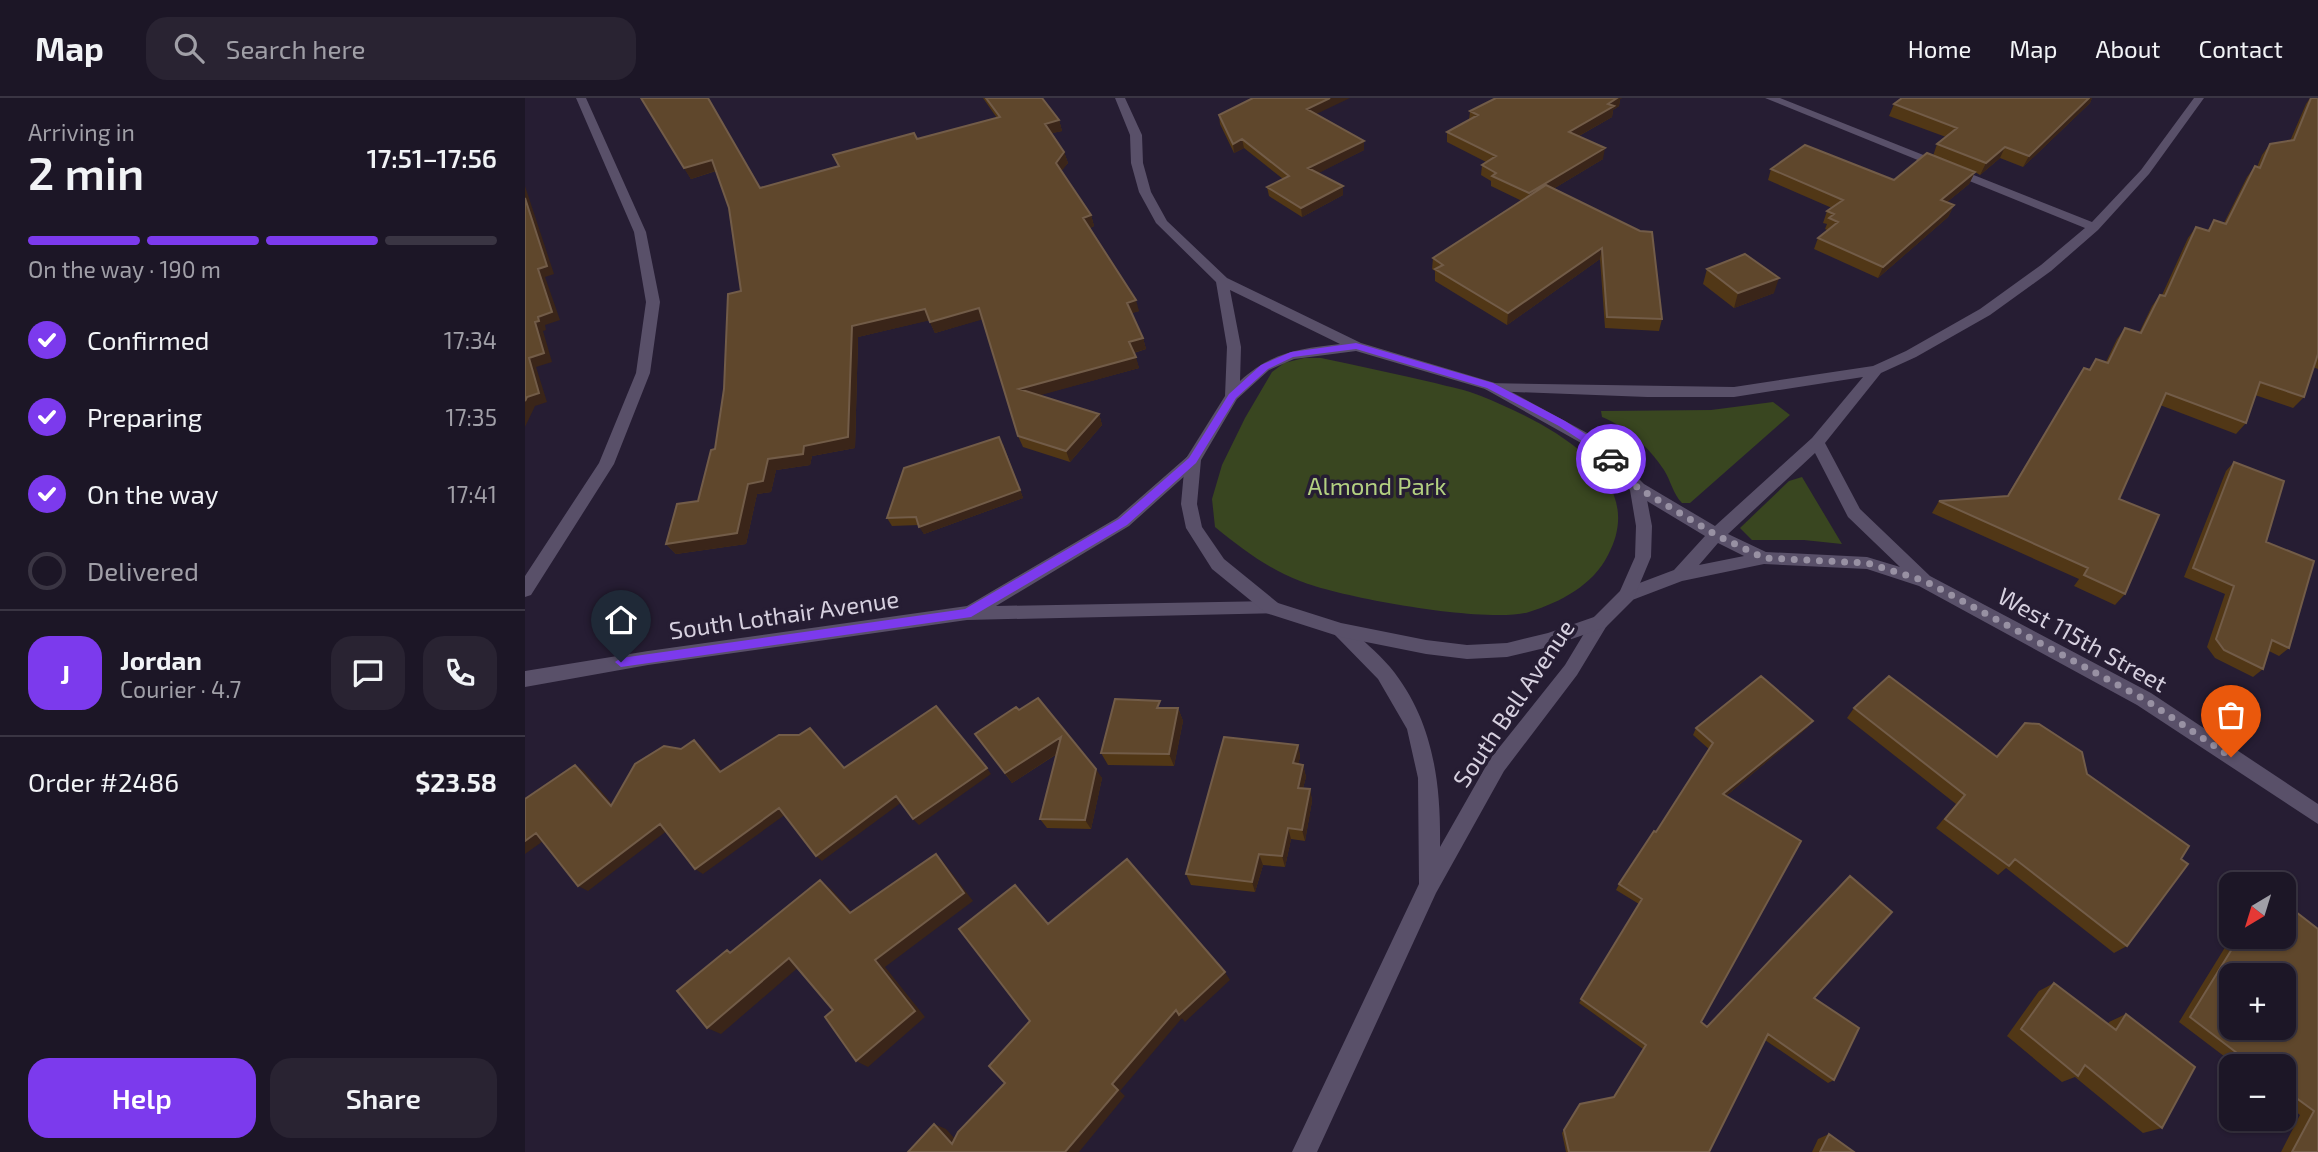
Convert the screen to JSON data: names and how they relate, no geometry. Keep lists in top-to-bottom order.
{
  "streets": {
    "street": ["South Lothair Avenue", "West 115th Street", "South Bell Avenue"]
  },
  "parks": ["Almond Park"],
  "north": "bottom left",
  "page": {
    "header": "Map",
    "search": "Search here",
    "nav": [
      "Home",
      "Map",
      "About",
      "Contact"
    ],
    "heading": ["2 min", "Arriving in", "17:51–17:56"],
    "panel": [
      "Jordan",
      "Courier · 4.7",
      "Order #2486",
      "$23.58"
    ],
    "bar": "On the way · 190 m",
    "list": [
      ["Confirmed", "17:34"],
      ["Preparing", "17:35"],
      ["On the way", "17:41"],
      "Delivered"
    ],
    "round": "J",
    "map_buttons": ["+", "−"],
    "buttons": ["Help", "Share"]
  }
}
